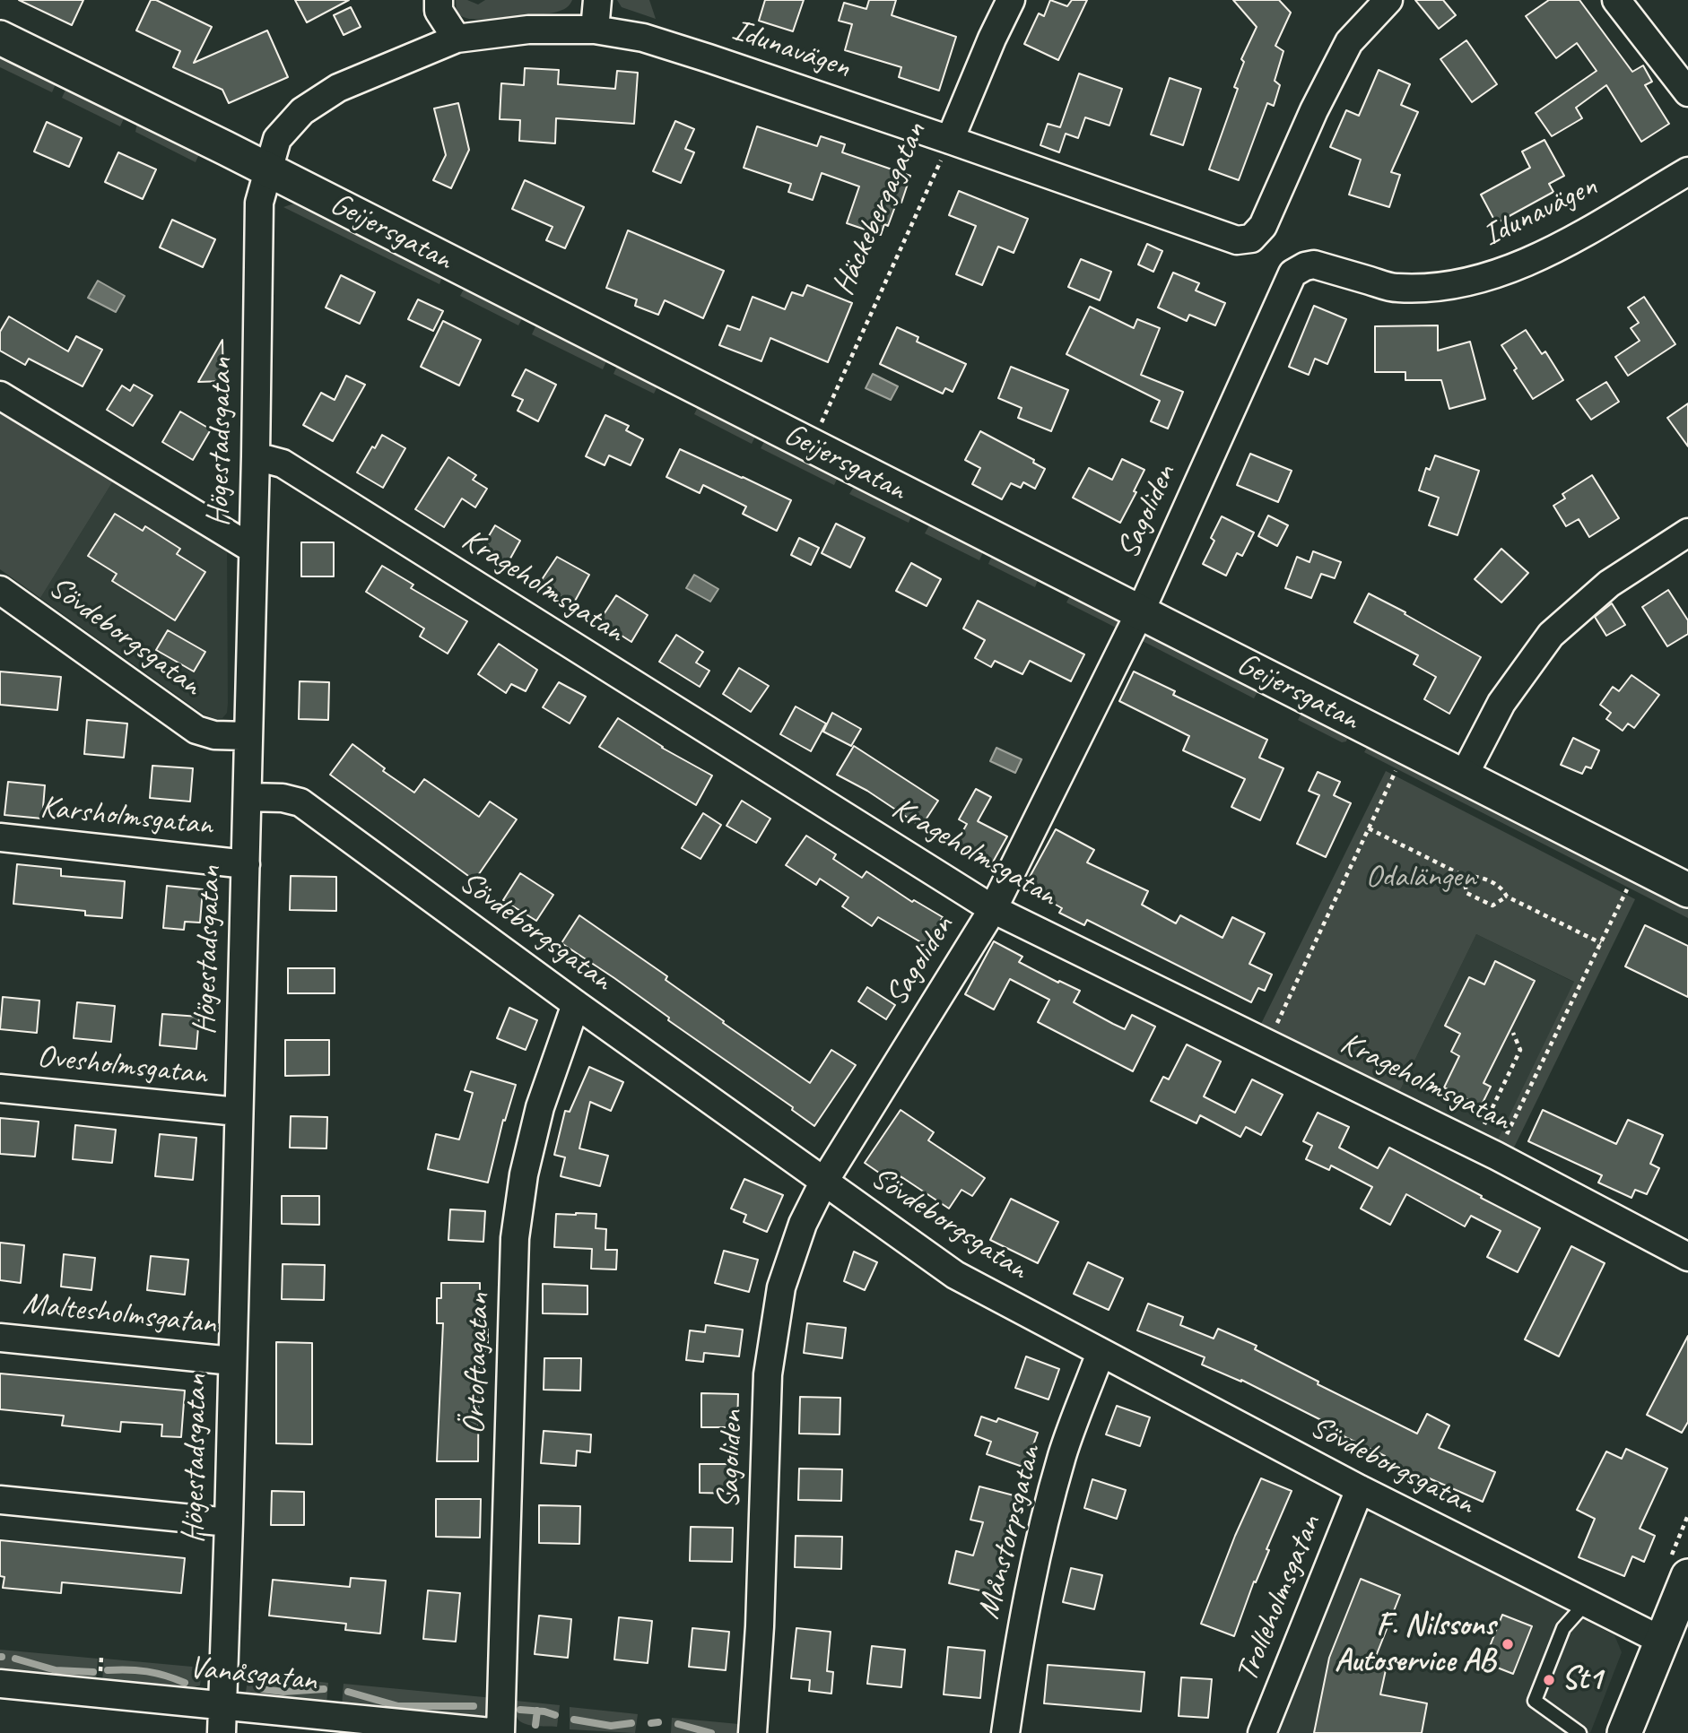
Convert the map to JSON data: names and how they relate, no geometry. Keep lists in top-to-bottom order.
{
  "streets": {
    "street": [
      "Idunavägen",
      "Häckebergagatan",
      "Geijersgatan",
      "Högestadsgatan",
      "Sagoliden",
      "Krageholmsgatan",
      "Sövdeborgsgatan",
      "Karsholmsgatan",
      "Ovesholmsgatan",
      "Maltesholmsgatan",
      "Örtoftagatan",
      "Månstorpsgatan",
      "Trolleholmsgatan",
      "Vanåsgatan"
    ]
  },
  "crossings": [
    ["Idunavägen", "Häckebergagatan"],
    ["Idunavägen", "Geijersgatan"],
    ["Idunavägen", "Högestadsgatan"],
    ["Idunavägen", "Sagoliden"],
    ["Häckebergagatan", "Geijersgatan"],
    ["Geijersgatan", "Högestadsgatan"],
    ["Geijersgatan", "Sagoliden"],
    ["Högestadsgatan", "Krageholmsgatan"],
    ["Högestadsgatan", "Sövdeborgsgatan"],
    ["Högestadsgatan", "Karsholmsgatan"],
    ["Högestadsgatan", "Ovesholmsgatan"],
    ["Högestadsgatan", "Maltesholmsgatan"],
    ["Högestadsgatan", "Vanåsgatan"],
    ["Sagoliden", "Krageholmsgatan"],
    ["Sagoliden", "Sövdeborgsgatan"],
    ["Sövdeborgsgatan", "Örtoftagatan"],
    ["Sövdeborgsgatan", "Månstorpsgatan"],
    ["Sövdeborgsgatan", "Trolleholmsgatan"],
    ["Örtoftagatan", "Vanåsgatan"]
  ],
  "parks": ["Odalängen"],
  "places": ["F. Nilssons Autoservice AB", "St1"]
}
